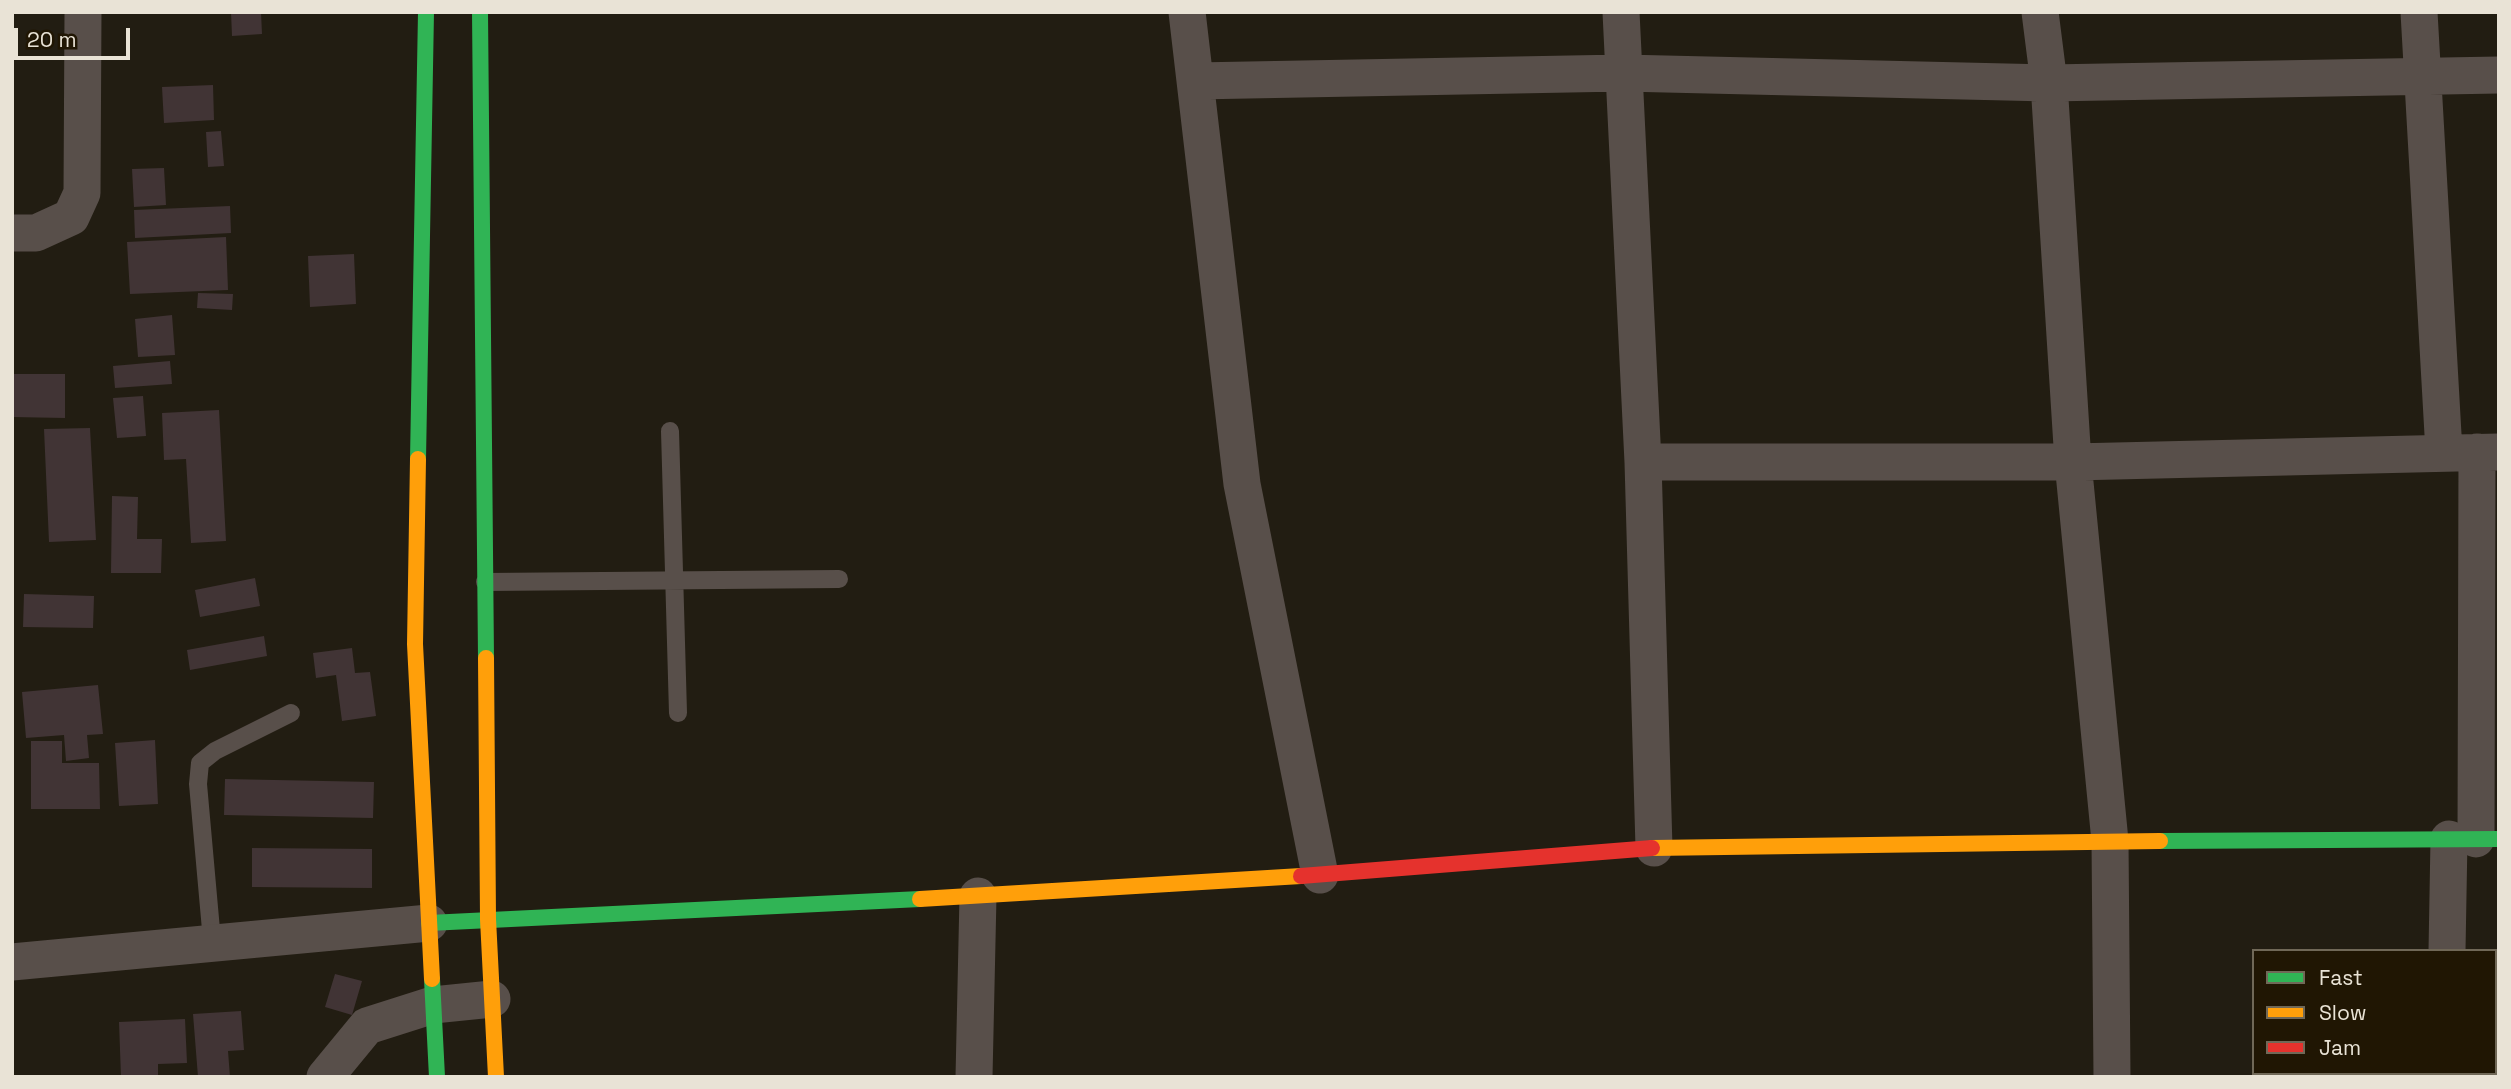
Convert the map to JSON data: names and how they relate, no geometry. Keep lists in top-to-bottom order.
{
  "legend": ["Fast", "Slow", "Jam"],
  "scale_bar": "20 m"
}
